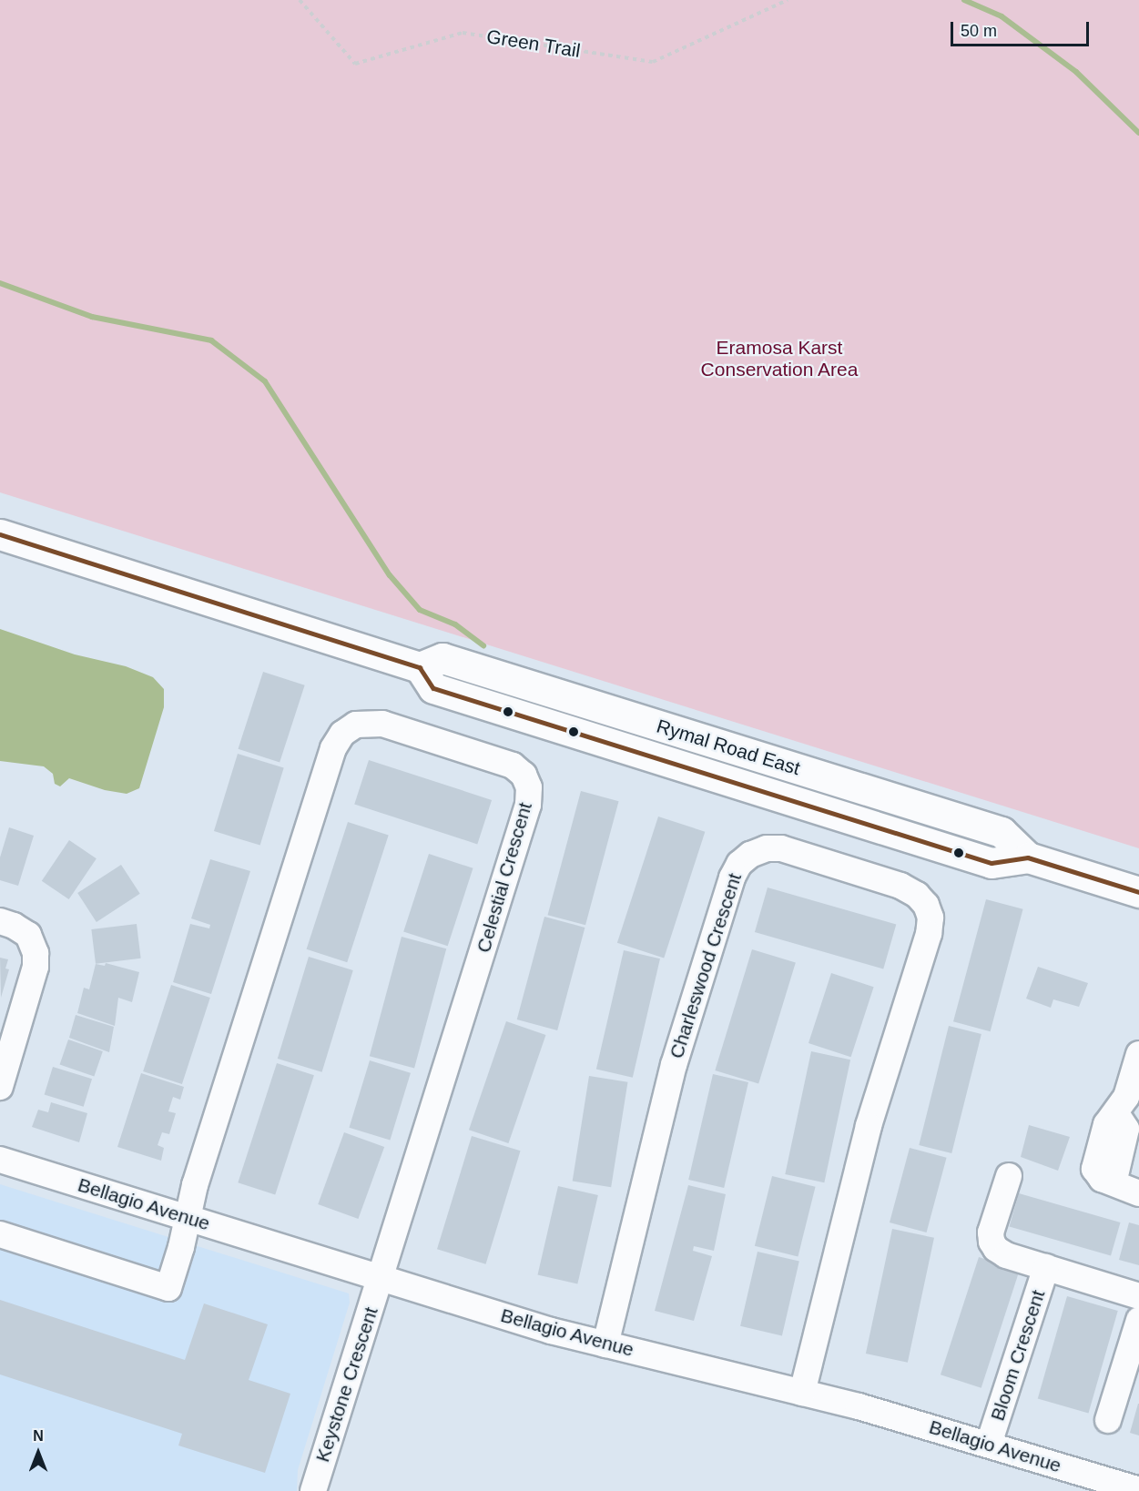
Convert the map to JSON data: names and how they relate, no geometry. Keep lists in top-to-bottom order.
{
  "streets": {
    "main road": ["Rymal Road East"],
    "street": [
      "Celestial Crescent",
      "Charleswood Crescent",
      "Bellagio Avenue",
      "Bloom Crescent",
      "Keystone Crescent"
    ],
    "path": ["Green Trail"]
  },
  "crossings": [
    ["Celestial Crescent", "Bellagio Avenue"],
    ["Celestial Crescent", "Keystone Crescent"],
    ["Charleswood Crescent", "Bellagio Avenue"],
    ["Bellagio Avenue", "Bloom Crescent"],
    ["Bellagio Avenue", "Keystone Crescent"]
  ],
  "parks": ["Eramosa Karst Conservation Area"],
  "scale_bar": "50 m",
  "north": "top"
}
